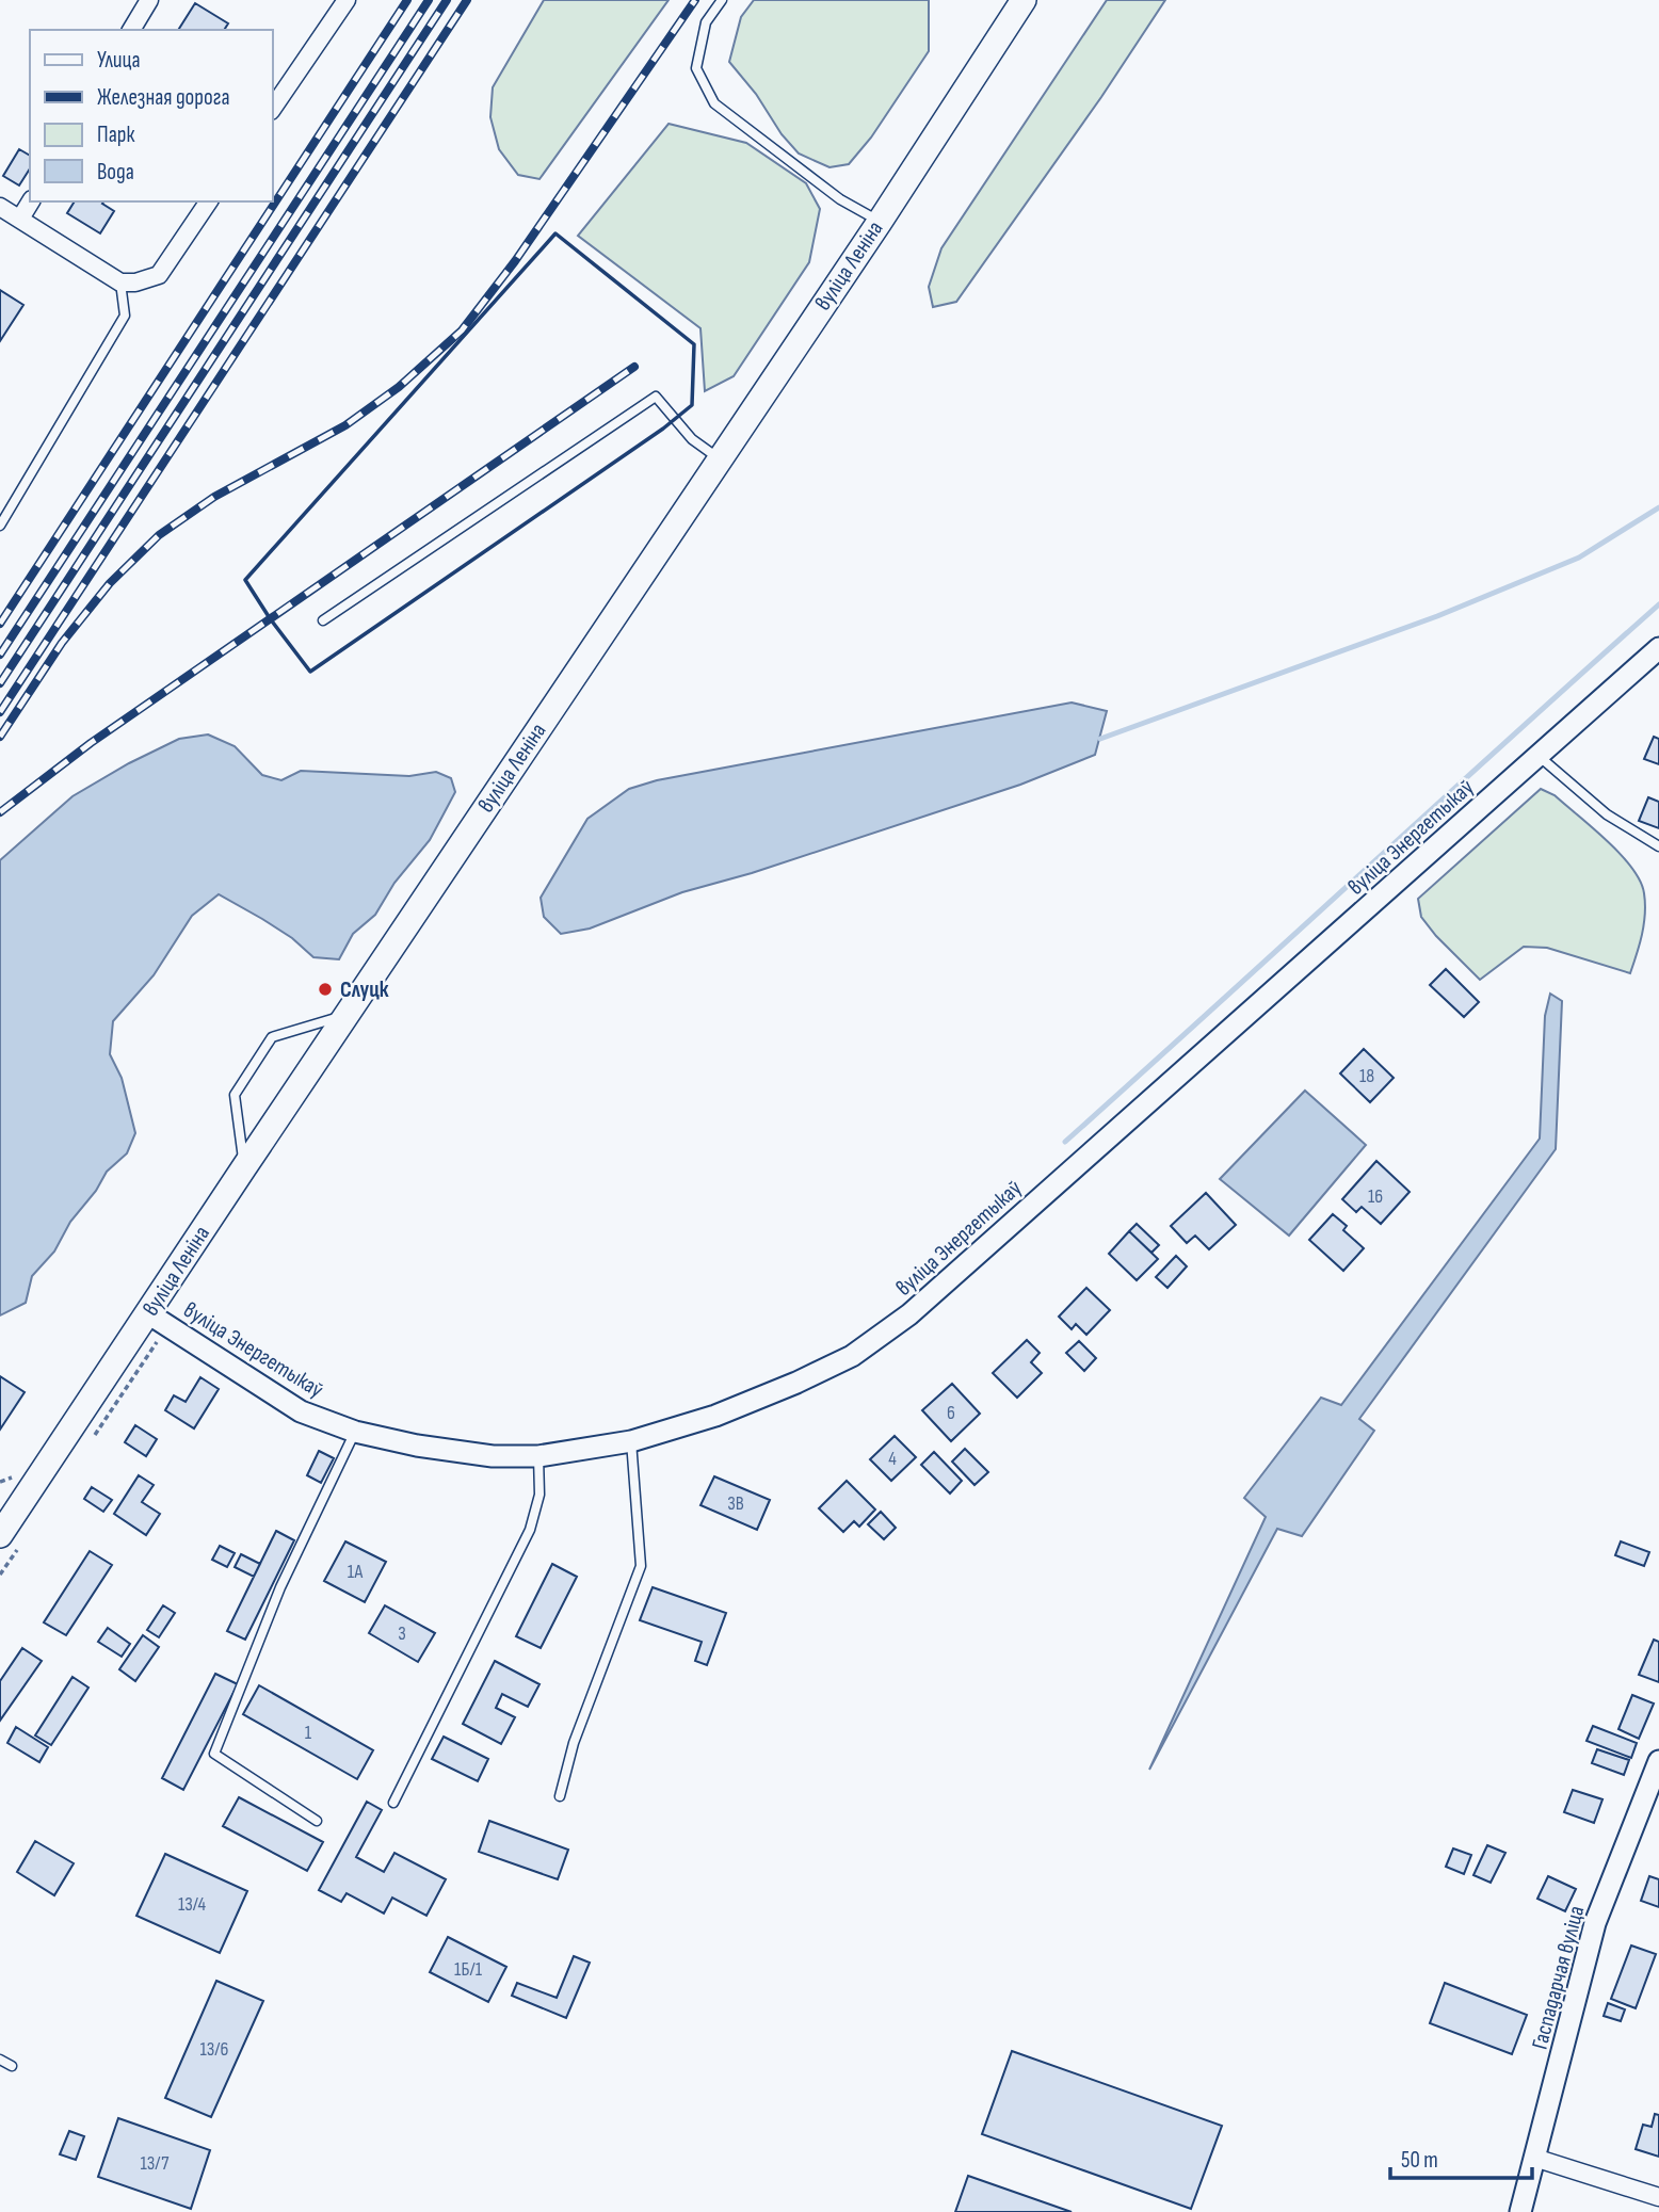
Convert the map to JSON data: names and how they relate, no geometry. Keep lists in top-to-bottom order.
{
  "streets": {
    "main road": ["вуліца Леніна"],
    "street": ["вуліца Энергетыкаў", "Гаспадарчая вуліца"]
  },
  "crossings": [
    ["вуліца Леніна", "вуліца Энергетыкаў"]
  ],
  "places": ["Слуцк"],
  "house_numbers": [
    "18",
    "16",
    "6",
    "4",
    "3В",
    "1А",
    "3",
    "1",
    "13/4",
    "1Б/1",
    "13/6",
    "13/7"
  ],
  "legend": [
    "Улица",
    "Железная дорога",
    "Парк",
    "Вода"
  ],
  "scale_bar": "50 m"
}
